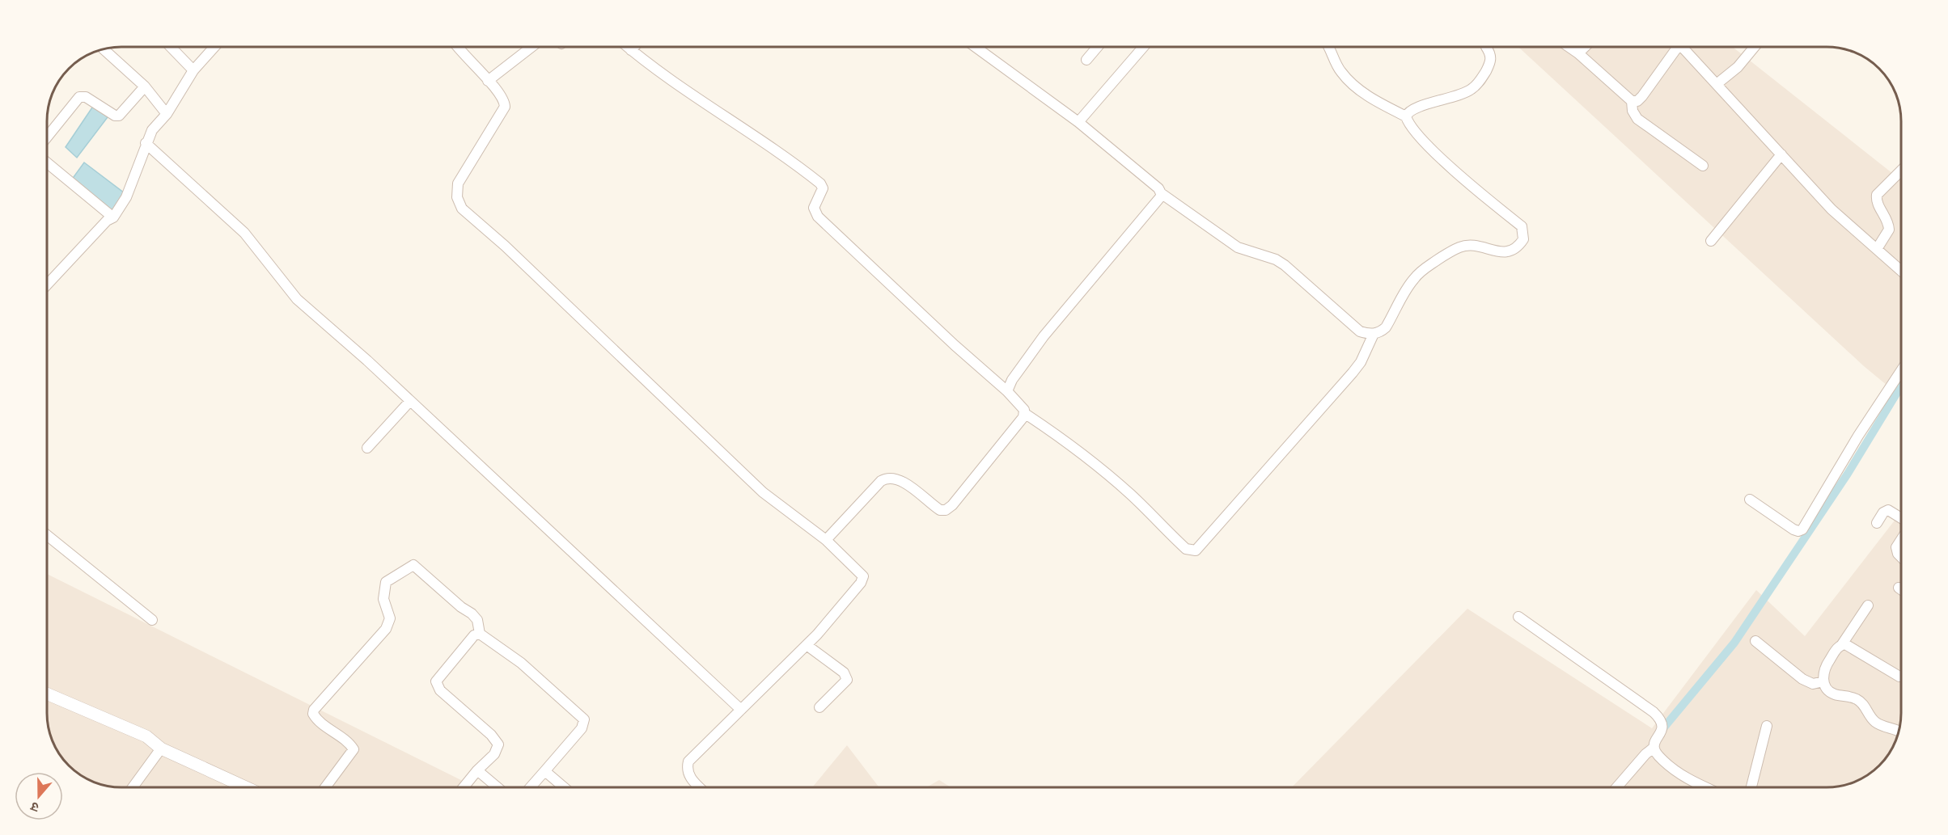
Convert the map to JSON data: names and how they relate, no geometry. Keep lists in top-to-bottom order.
{
  "north": "bottom"
}
